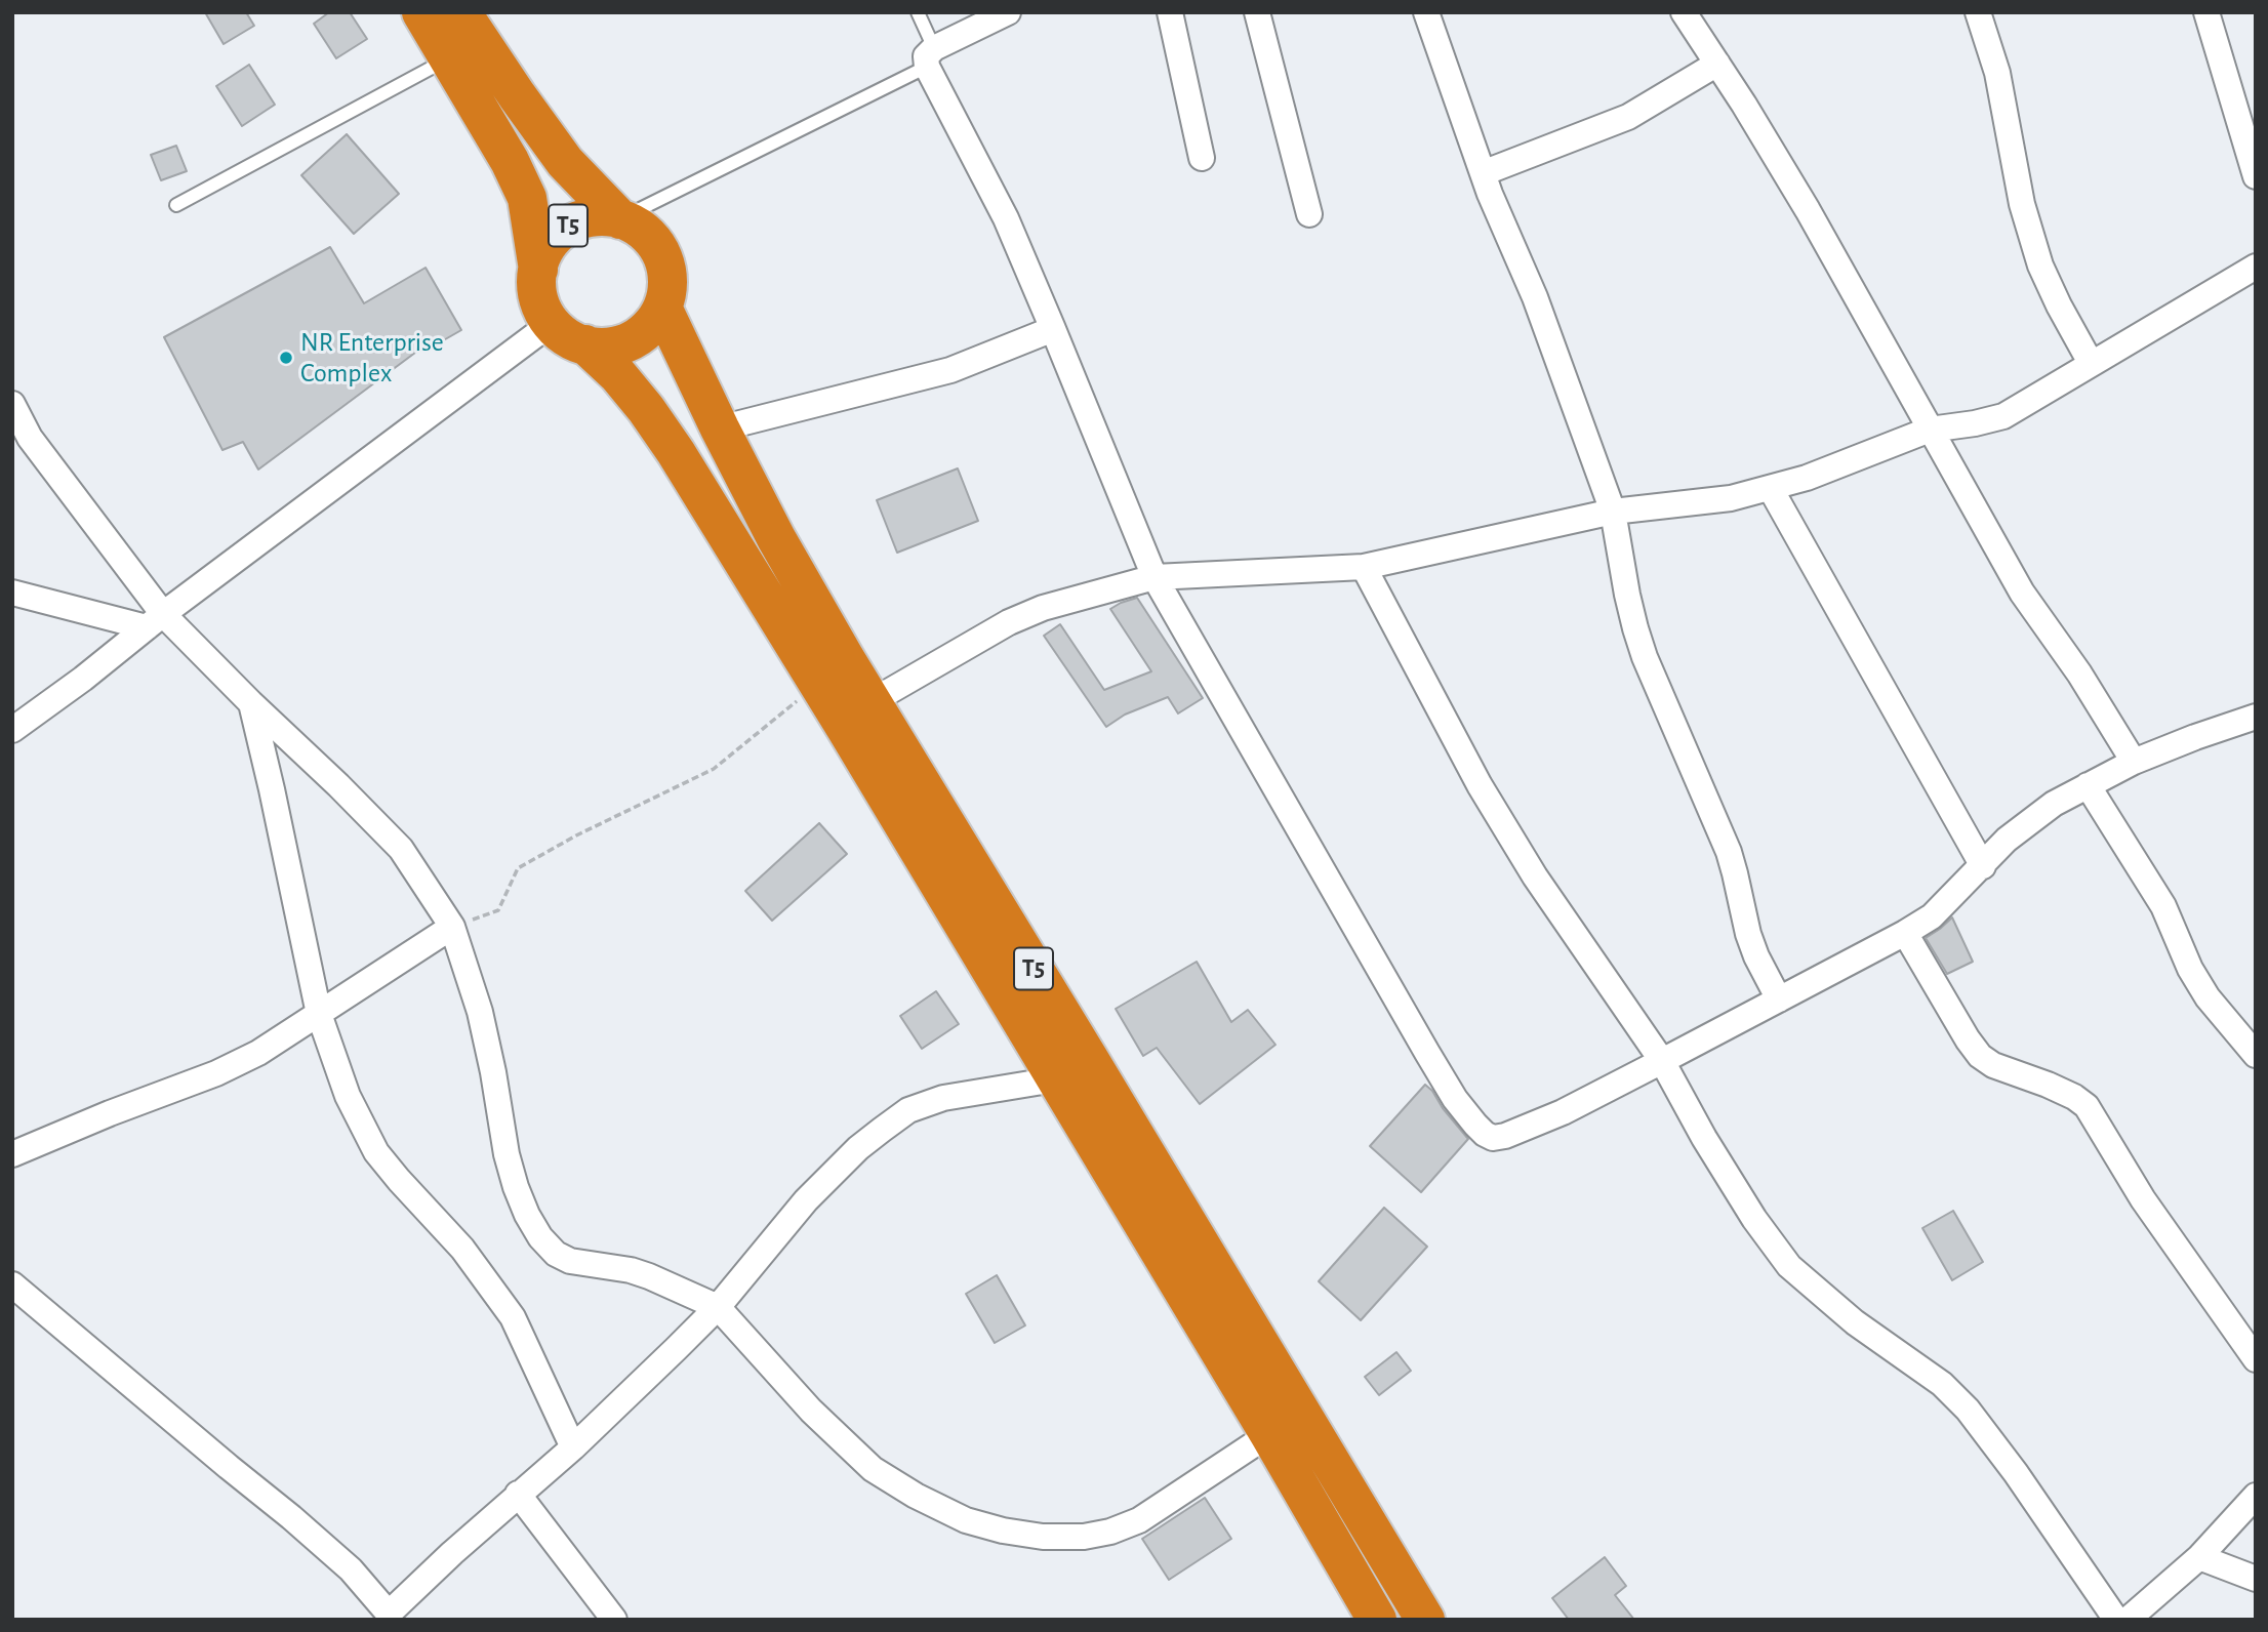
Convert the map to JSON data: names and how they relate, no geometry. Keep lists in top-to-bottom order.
{
  "streets": {
    "highway": ["T5"]
  },
  "places": ["NR Enterprise Complex"]
}
